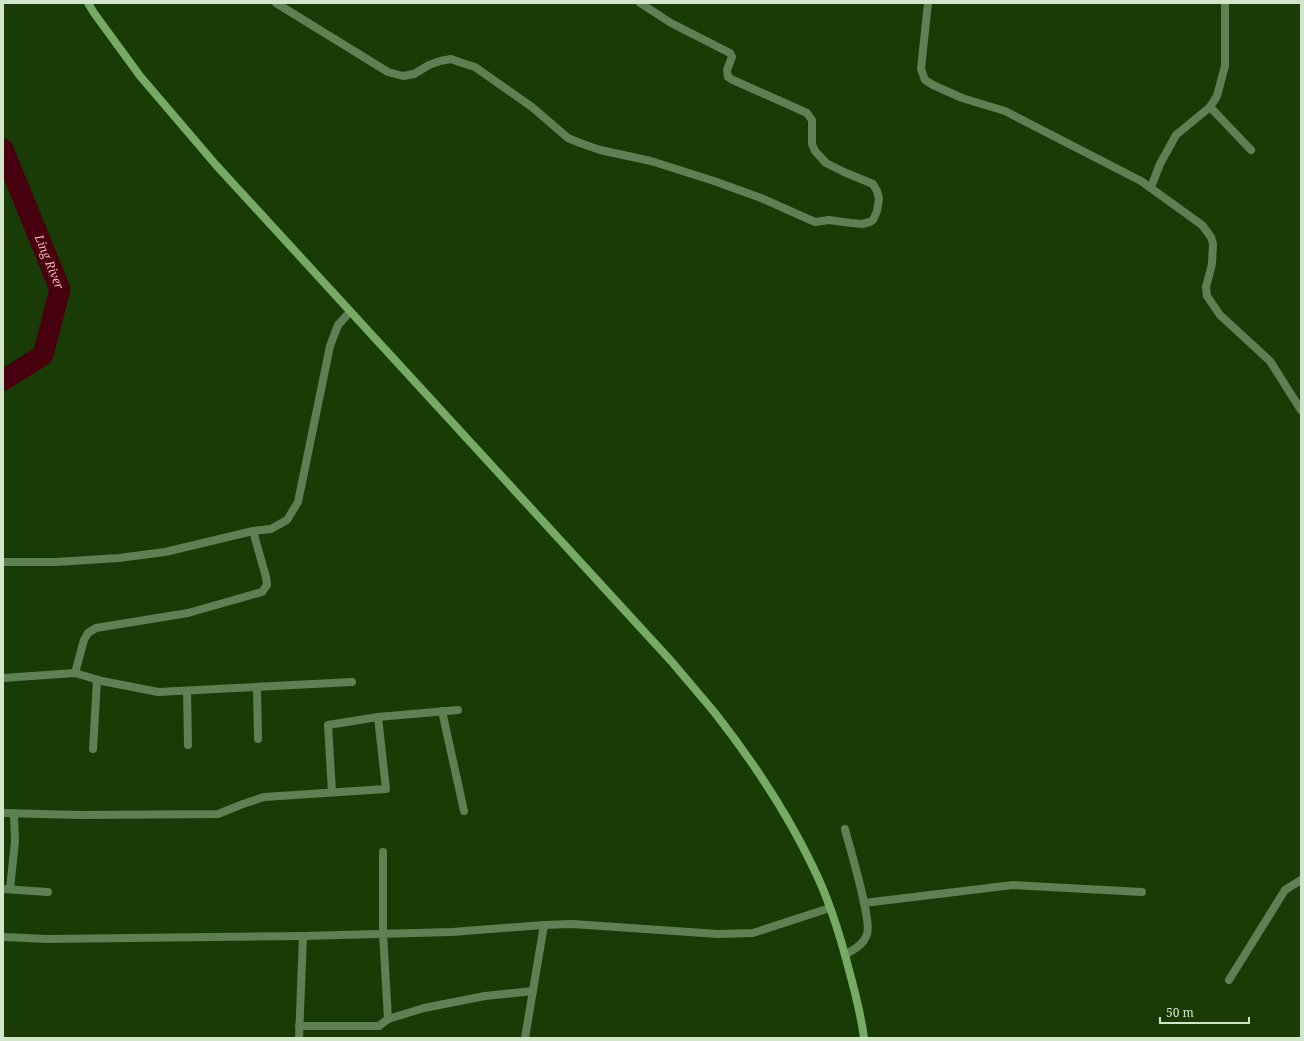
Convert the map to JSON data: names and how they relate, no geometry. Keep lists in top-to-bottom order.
{
  "water": ["Ling River"],
  "scale_bar": "50 m"
}
